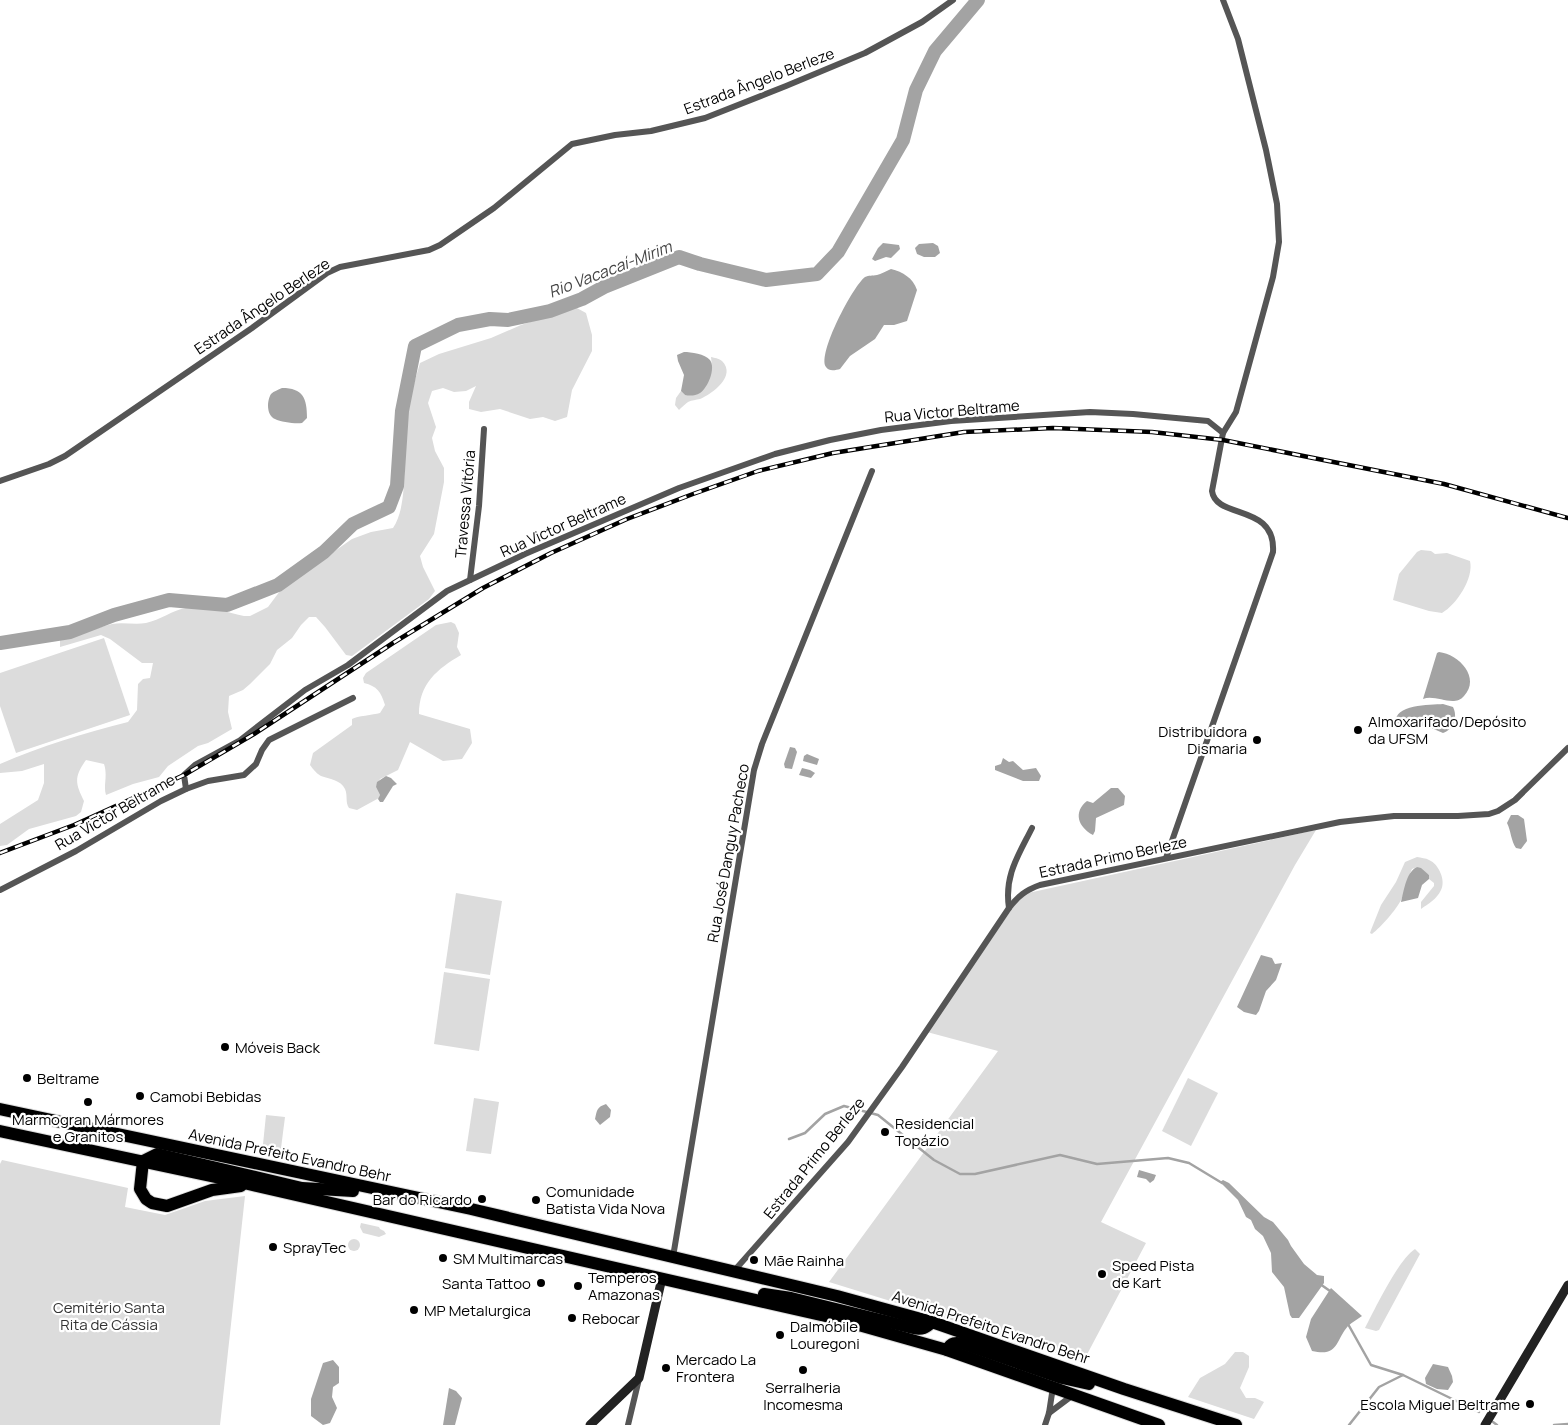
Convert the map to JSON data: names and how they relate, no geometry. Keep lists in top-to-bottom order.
{
  "streets": {
    "highway": ["Avenida Prefeito Evandro Behr"],
    "street": [
      "Estrada Ângelo Berleze",
      "Rua Victor Beltrame",
      "Travessa Vitória",
      "Rua José Danguy Pacheco",
      "Estrada Primo Berleze"
    ]
  },
  "crossings": [
    ["Rua Victor Beltrame", "Travessa Vitória"],
    ["Rua José Danguy Pacheco", "Avenida Prefeito Evandro Behr"],
    ["Estrada Primo Berleze", "Avenida Prefeito Evandro Behr"]
  ],
  "water": ["Rio Vacacaí-Mirim"],
  "parks": ["Cemitério Santa Rita de Cássia"],
  "places": [
    "Almoxarifado/Depósito da UFSM",
    "Distribuidora Dismaria",
    "Móveis Back",
    "Beltrame",
    "Camobi Bebidas",
    "Marmogran Mármores e Granitos",
    "Residencial Topázio",
    "Bar do Ricardo",
    "Comunidade Batista Vida Nova",
    "SprayTec",
    "SM Multimarcas",
    "Mãe Rainha",
    "Speed Pista de Kart",
    "Santa Tattoo",
    "Temperos Amazonas",
    "MP Metalurgica",
    "Rebocar",
    "Dalmóbile Louregoni",
    "Mercado La Frontera",
    "Serralheria Incomesma",
    "Escola Miguel Beltrame"
  ]
}
